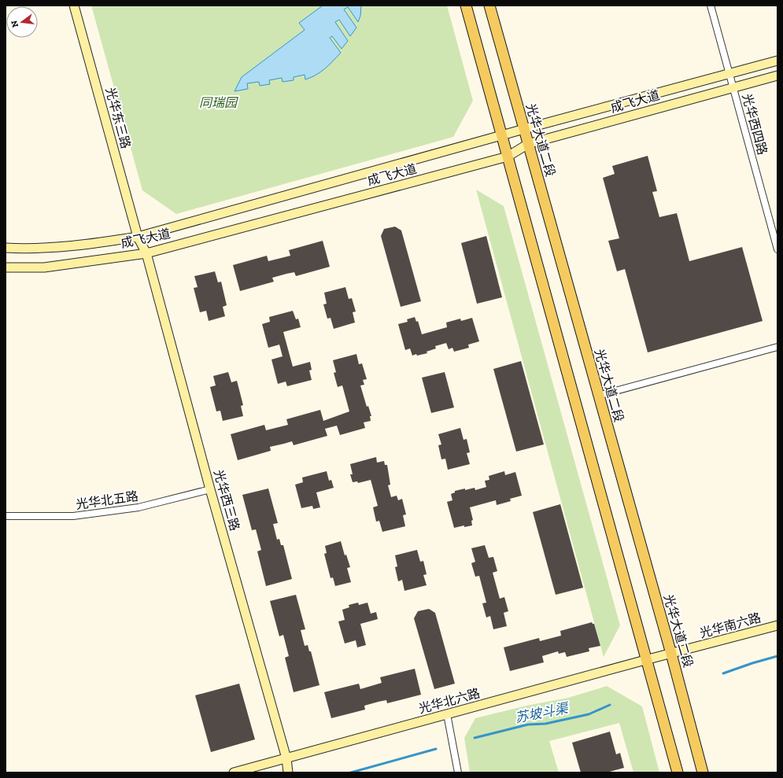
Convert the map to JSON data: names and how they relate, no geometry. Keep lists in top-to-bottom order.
{
  "streets": {
    "main road": [
      "成飞大道",
      "光华东三路",
      "光华大道二段",
      "光华西三路",
      "光华南六路",
      "光华北六路"
    ],
    "street": ["光华西四路", "光华北五路"]
  },
  "crossings": [
    ["成飞大道", "光华东三路"],
    ["成飞大道", "光华西四路"],
    ["成飞大道", "光华大道二段"],
    ["成飞大道", "光华西三路"],
    ["光华东三路", "光华西三路"],
    ["光华大道二段", "光华南六路"],
    ["光华大道二段", "光华北六路"],
    ["光华北五路", "光华西三路"],
    ["光华西三路", "光华北六路"],
    ["光华南六路", "光华北六路"]
  ],
  "water": ["苏坡斗渠"],
  "parks": ["同瑞园"],
  "north": "left"
}
